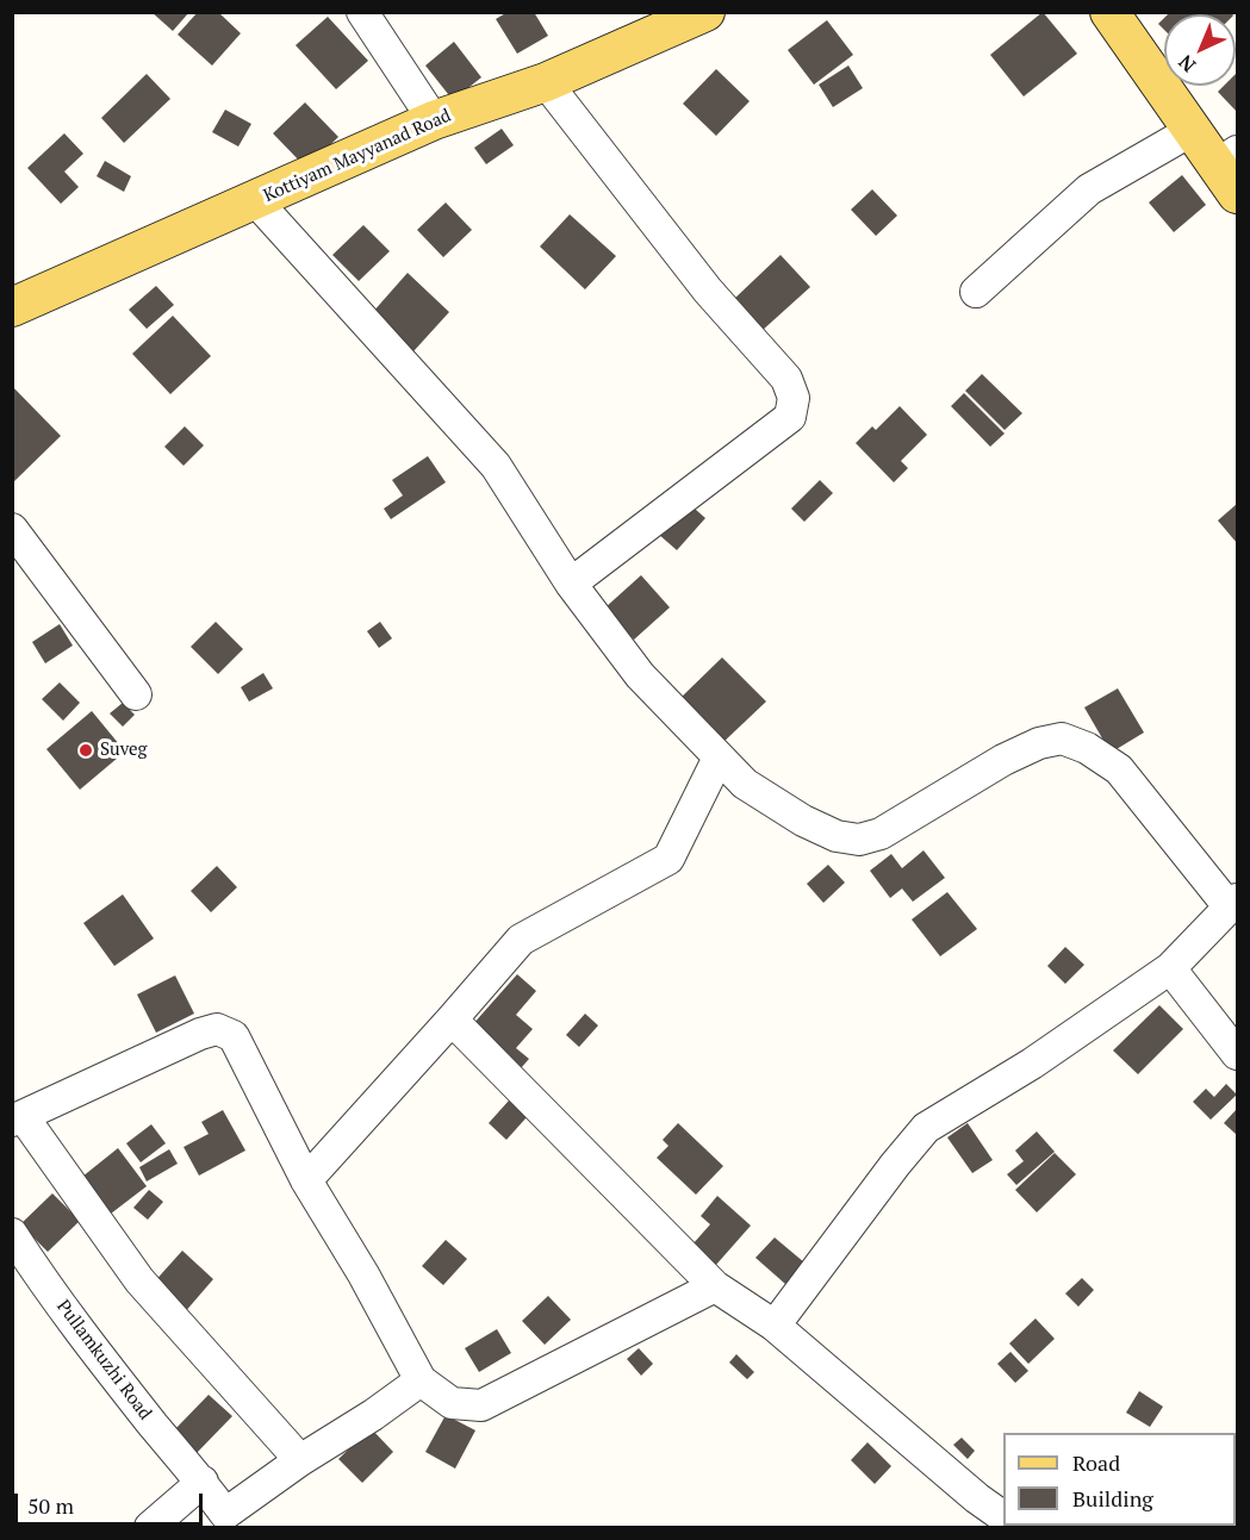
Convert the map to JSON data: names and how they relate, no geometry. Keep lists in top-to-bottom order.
{
  "streets": {
    "main road": ["Kottiyam Mayyanad Road"],
    "street": ["Pullamkuzhi Road"]
  },
  "places": ["Suveg"],
  "legend": ["Road", "Building"],
  "scale_bar": "50 m",
  "north": "bottom left"
}
